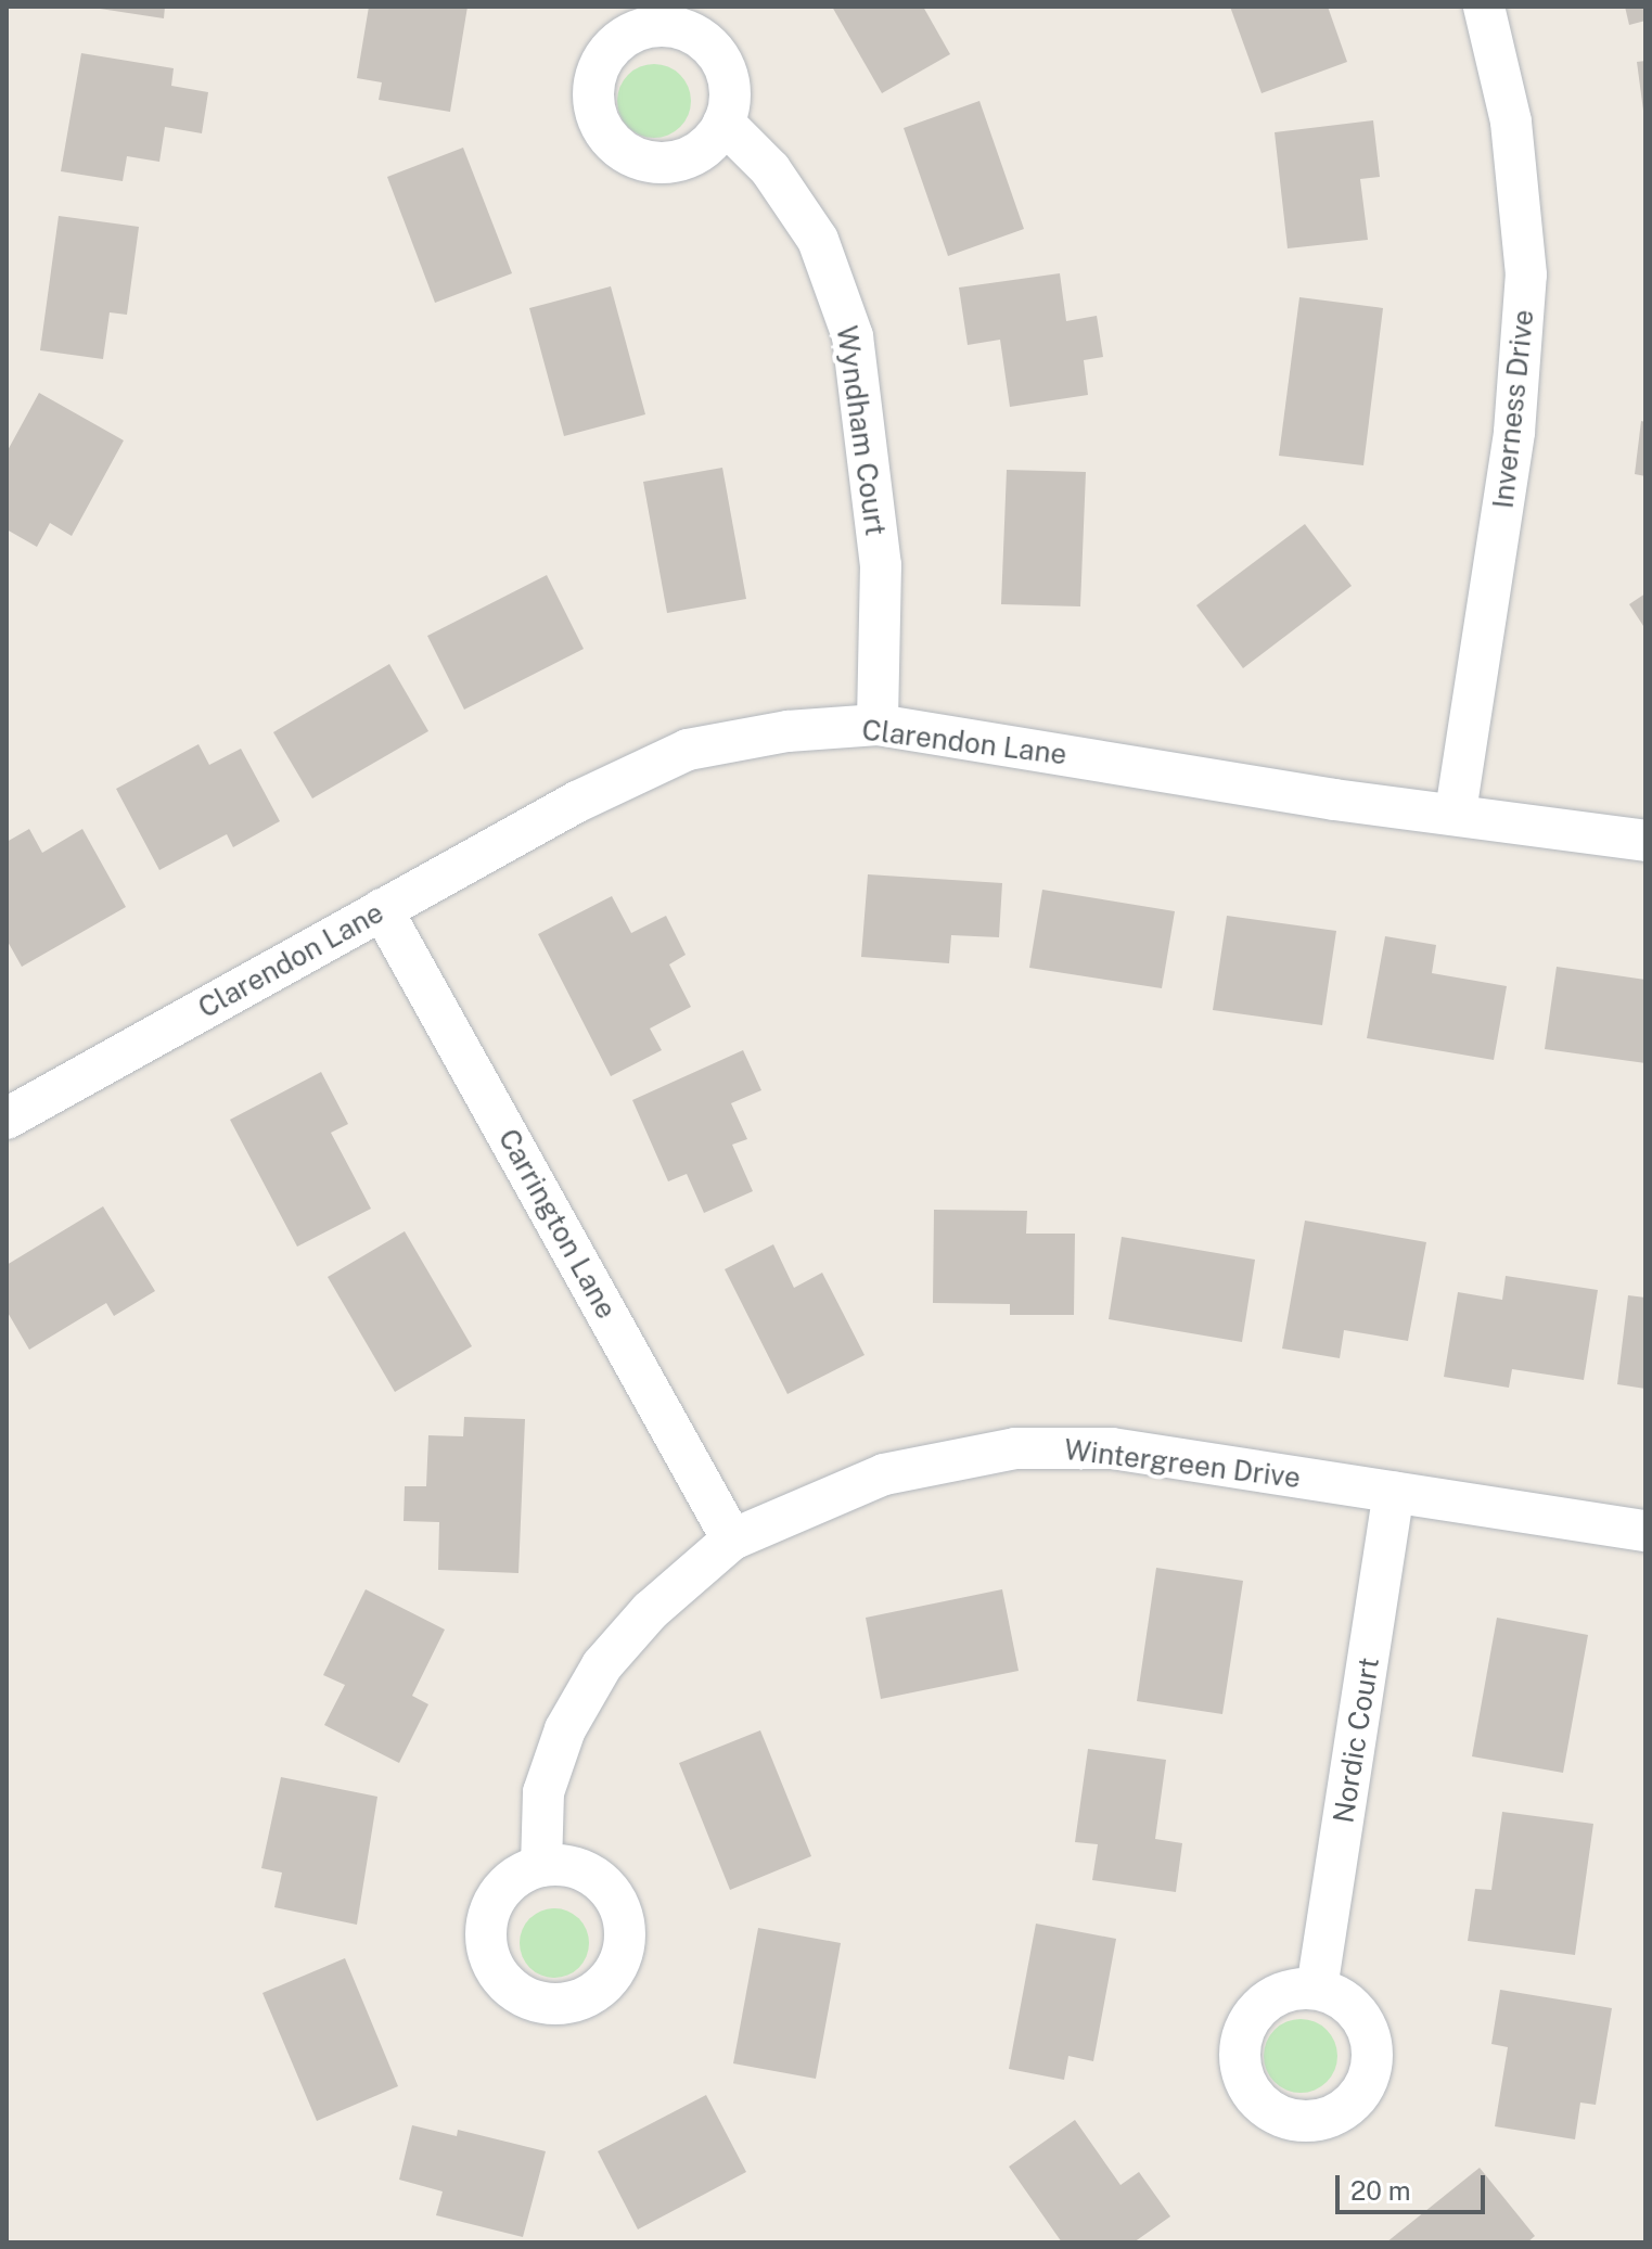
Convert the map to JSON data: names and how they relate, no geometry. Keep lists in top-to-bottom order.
{
  "streets": {
    "street": [
      "Inverness Drive",
      "Wyndham Court",
      "Clarendon Lane",
      "Carrington Lane",
      "Wintergreen Drive",
      "Nordic Court"
    ]
  },
  "crossings": [
    ["Inverness Drive", "Clarendon Lane"],
    ["Wyndham Court", "Clarendon Lane"],
    ["Clarendon Lane", "Carrington Lane"],
    ["Carrington Lane", "Wintergreen Drive"],
    ["Wintergreen Drive", "Nordic Court"]
  ],
  "scale_bar": "20 m"
}
